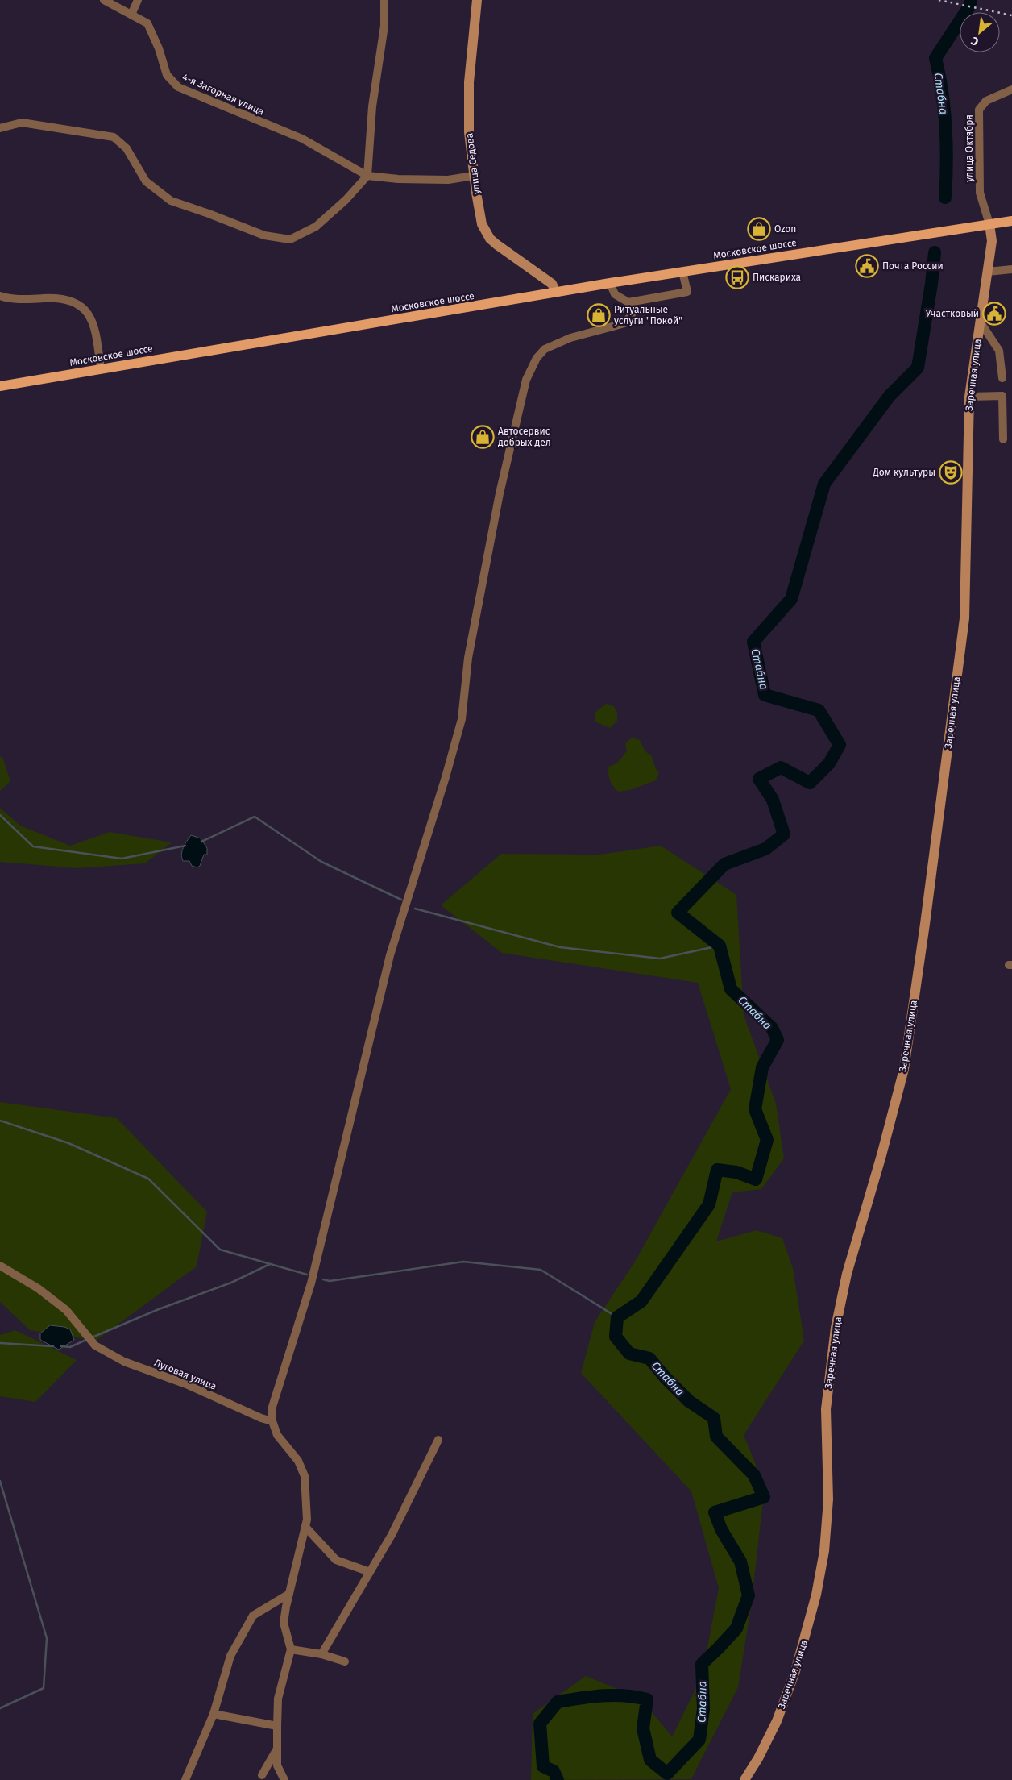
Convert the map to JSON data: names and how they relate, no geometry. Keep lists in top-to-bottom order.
{
  "streets": {
    "main road": ["Московское шоссе"],
    "street": [
      "4-я Загорная улица",
      "улица Октября",
      "улица Седова",
      "Заречная улица",
      "Луговая улица"
    ]
  },
  "crossings": [
    ["4-я Загорная улица", "улица Седова"],
    ["улица Октября", "Московское шоссе"],
    ["улица Октября", "Заречная улица"],
    ["улица Седова", "Московское шоссе"],
    ["Московское шоссе", "Заречная улица"]
  ],
  "water": ["Стабна"],
  "places": {
    "shop": ["Ozon", "Ритуальные услуги \"Покой\"", "Автосервис добрых дел"],
    "public building": ["Почта России", "Участковый"],
    "bus stop": ["Пискариха"],
    "theatre": ["Дом культуры"]
  },
  "north": "bottom left"
}
